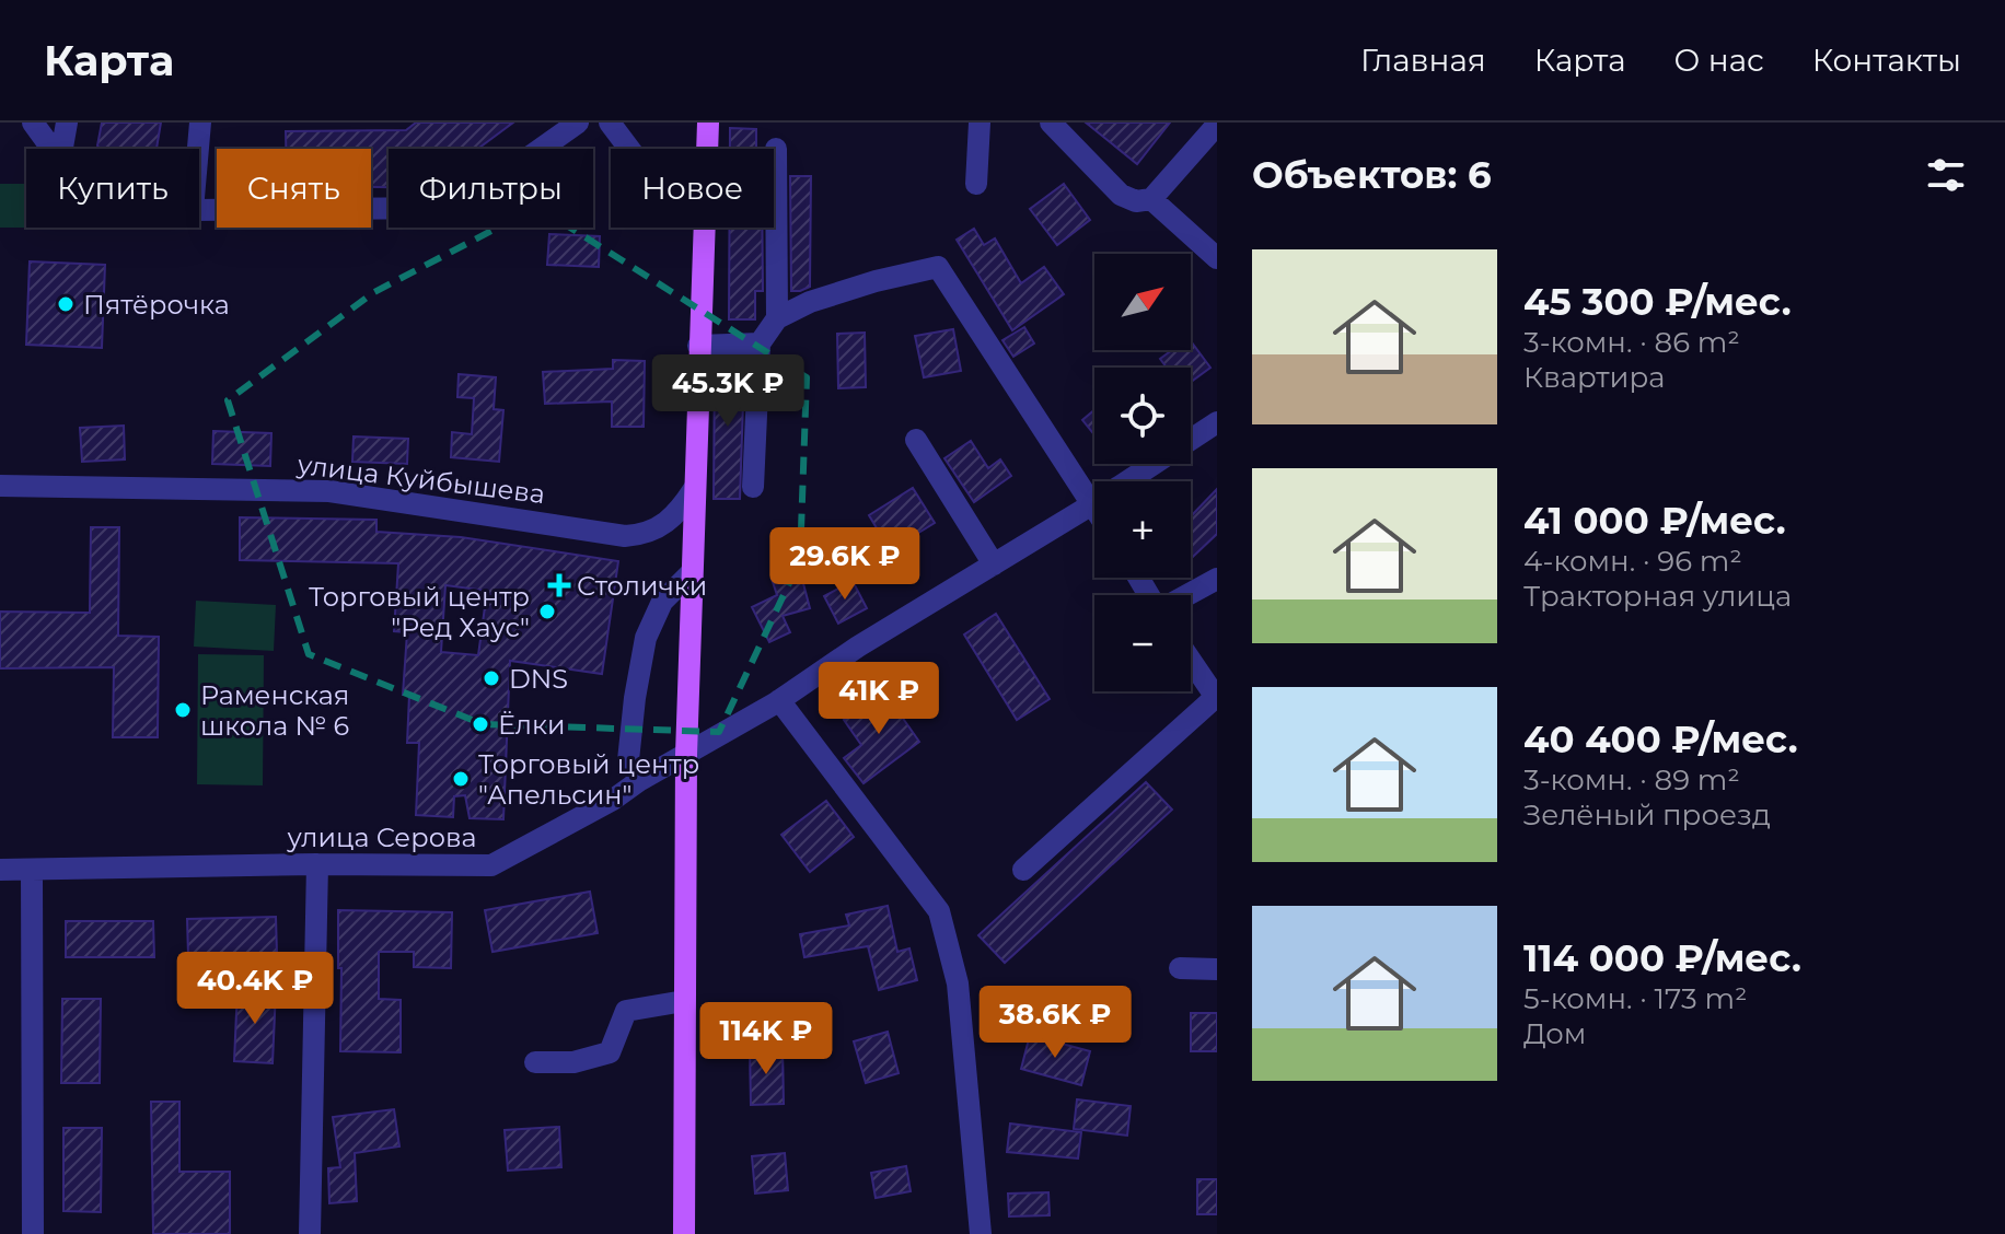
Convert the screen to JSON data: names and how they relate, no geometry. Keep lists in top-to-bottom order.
{
  "streets": {
    "street": ["улица Куйбышева", "улица Серова"]
  },
  "places": {
    "other": [
      "Пятёрочка",
      "Торговый центр \"Ред Хаус\"",
      "DNS",
      "Раменская школа № 6",
      "Ёлки",
      "Торговый центр \"Апельсин\""
    ],
    "health": ["Столички"]
  },
  "north": "top right",
  "page": {
    "header": "Карта",
    "nav": [
      "Главная",
      "Карта",
      "О нас",
      "Контакты"
    ],
    "heading": "Объектов: 6",
    "chip": [
      "Купить",
      "Снять",
      "Фильтры",
      "Новое"
    ],
    "list": [
      {
        "name": "45 300 ₽/мес.",
        "note": "3-комн. · 86 m² · Квартира"
      },
      {
        "name": "41 000 ₽/мес.",
        "note": "4-комн. · 96 m² · Тракторная улица"
      },
      {
        "name": "40 400 ₽/мес.",
        "note": "3-комн. · 89 m² · Зелёный проезд"
      },
      {
        "name": "114 000 ₽/мес.",
        "note": "5-комн. · 173 m² · Дом"
      }
    ],
    "map_buttons": ["+", "−"],
    "price": [
      "45.3K ₽",
      "29.6K ₽",
      "41K ₽",
      "40.4K ₽",
      "38.6K ₽",
      "114K ₽"
    ]
  }
}
